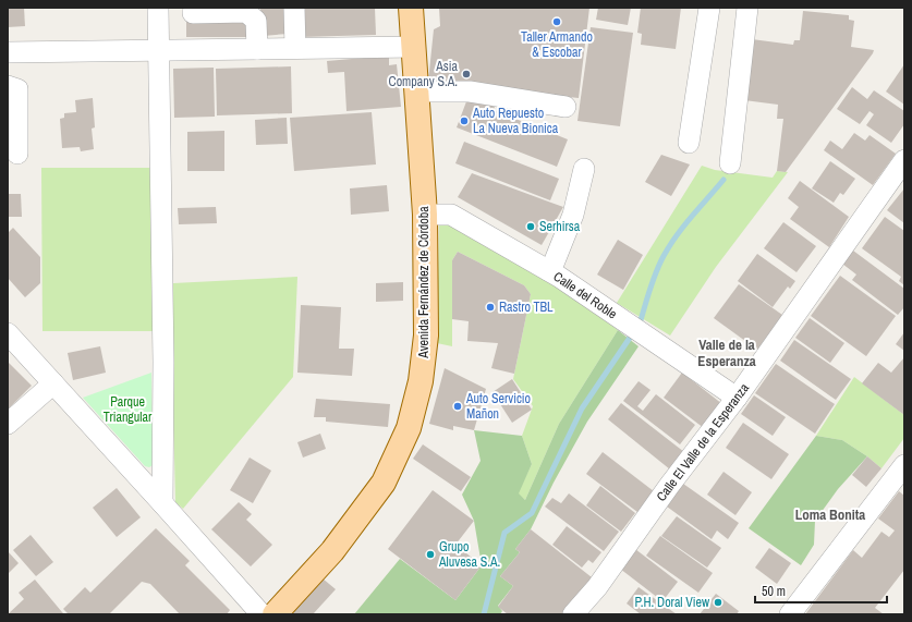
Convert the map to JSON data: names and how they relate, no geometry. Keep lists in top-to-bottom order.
{
  "streets": {
    "main road": ["Avenida Fernández de Córdoba"],
    "street": ["Calle del Roble", "Calle El Valle de la Esperanza"]
  },
  "crossings": [
    ["Avenida Fernández de Córdoba", "Calle del Roble"],
    ["Calle del Roble", "Calle El Valle de la Esperanza"]
  ],
  "districts": ["Valle de la Esperanza", "Loma Bonita"],
  "parks": ["Parque Triangular"],
  "places": [
    "Taller Armando & Escobar",
    "Asia Company S.A.",
    "Auto Repuesto La Nueva Bionica",
    "Serhirsa",
    "Rastro TBL",
    "Auto Servicio Mañon",
    "Grupo Aluvesa S.A.",
    "P.H. Doral View"
  ],
  "scale_bar": "50 m"
}
